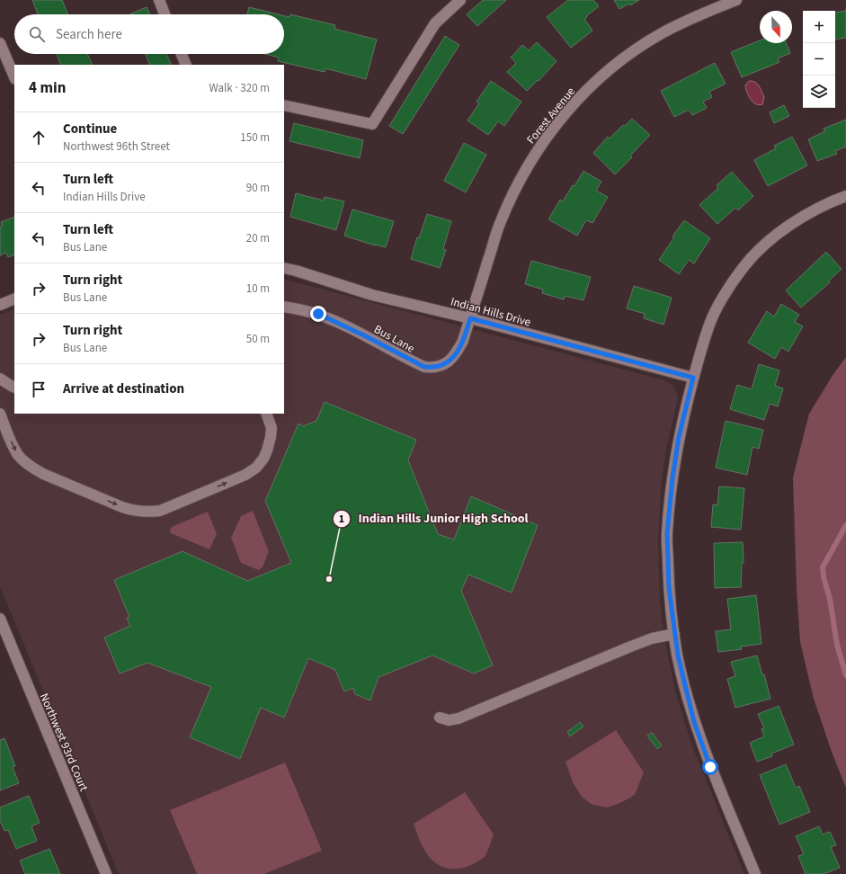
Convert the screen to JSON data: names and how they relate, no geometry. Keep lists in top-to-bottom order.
{
  "streets": {
    "street": [
      "Forest Avenue",
      "Indian Hills Drive",
      "Bus Lane",
      "Northwest 93rd Court"
    ]
  },
  "crossings": [
    ["Forest Avenue", "Indian Hills Drive"],
    ["Forest Avenue", "Bus Lane"],
    ["Indian Hills Drive", "Bus Lane"]
  ],
  "places": ["Indian Hills Junior High School"],
  "north": "bottom",
  "page": {
    "map_buttons": ["+", "−"],
    "search": "Search here",
    "heading": ["4 min", "Walk · 320 m"],
    "list": [
      ["Continue", "Northwest 96th Street", "150 m"],
      ["Turn left", "Indian Hills Drive", "90 m"],
      ["Turn left", "Bus Lane", "20 m"],
      ["Turn right", "Bus Lane", "10 m"],
      ["Turn right", "Bus Lane", "50 m"],
      "Arrive at destination"
    ]
  }
}
